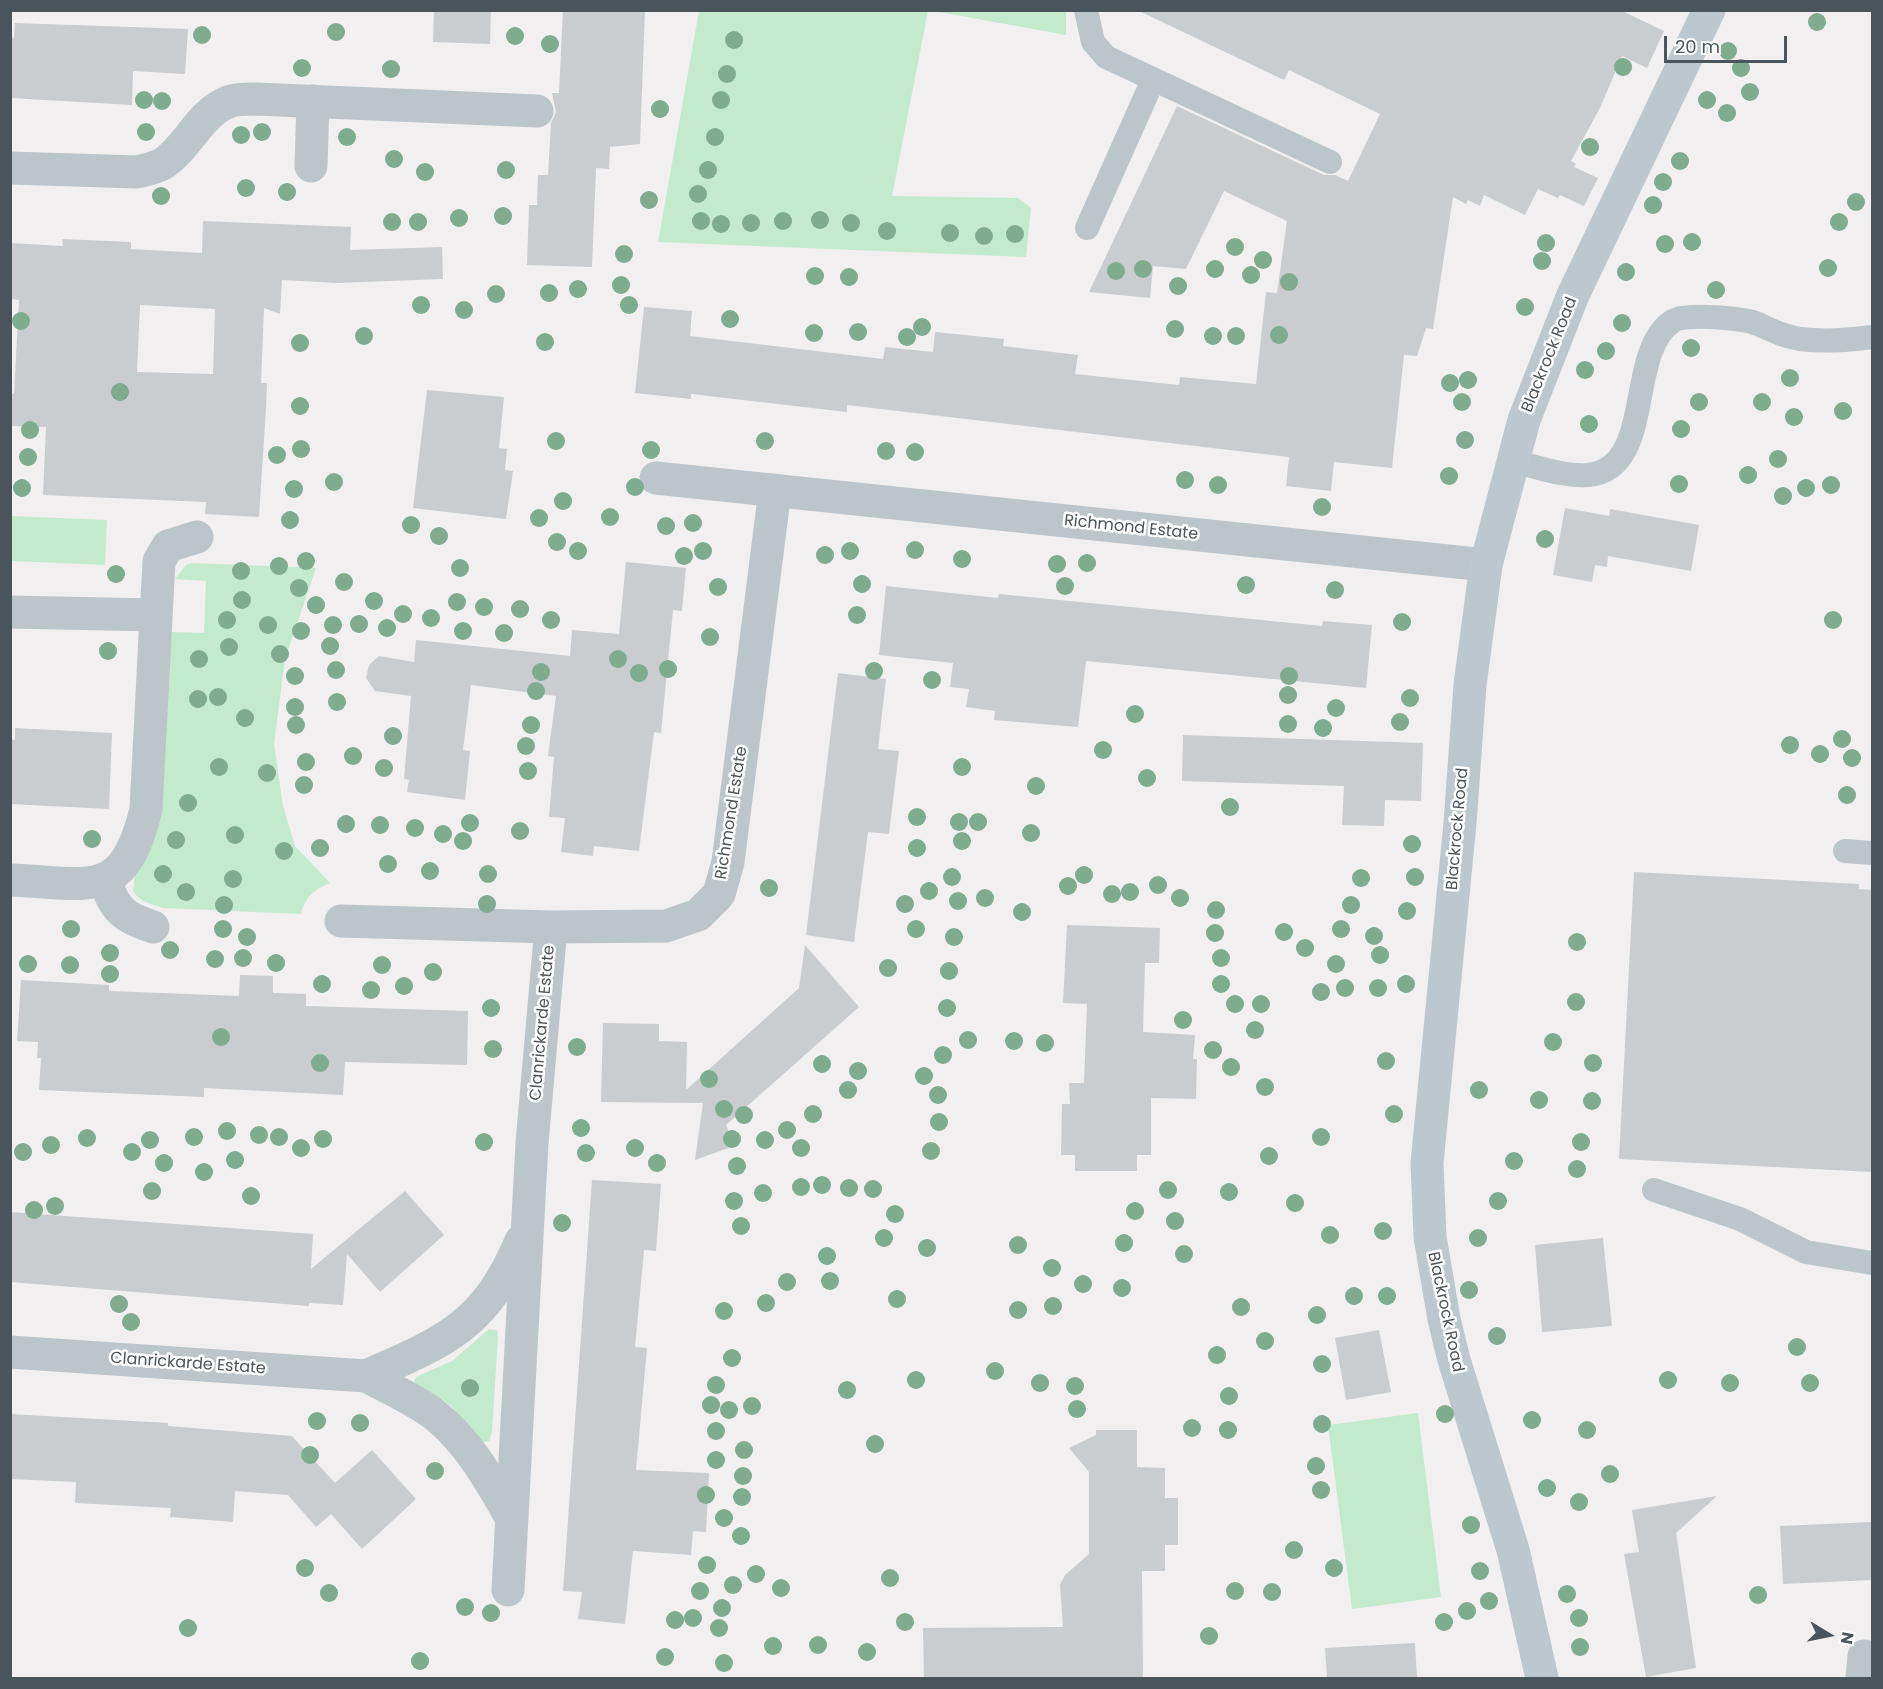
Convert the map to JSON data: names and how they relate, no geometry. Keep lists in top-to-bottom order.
{
  "streets": {
    "street": ["Blackrock Road", "Richmond Estate", "Clanrickarde Estate"]
  },
  "crossings": [
    ["Blackrock Road", "Richmond Estate"],
    ["Richmond Estate", "Clanrickarde Estate"]
  ],
  "scale_bar": "20 m",
  "north": "right"
}
